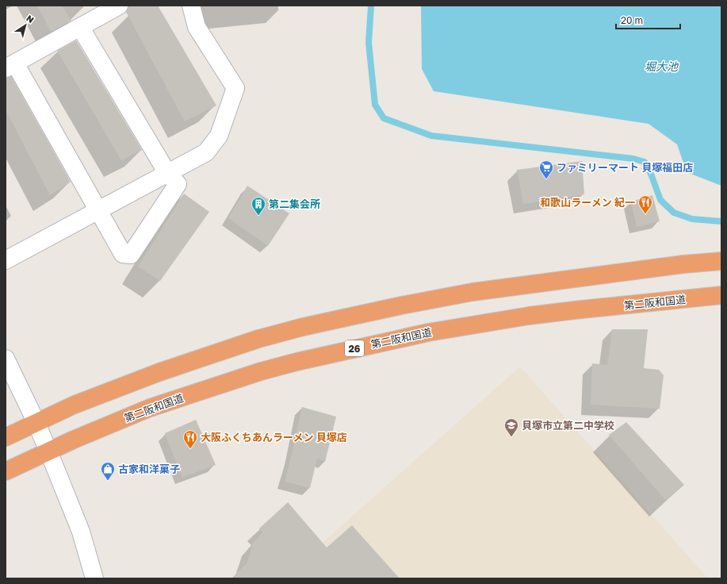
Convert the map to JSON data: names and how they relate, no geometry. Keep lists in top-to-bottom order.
{
  "streets": {
    "highway": ["第二阪和国道", "26"]
  },
  "water": ["堀大池"],
  "places": {
    "supermarket": ["ファミリーマート 貝塚福田店"],
    "restaurant": ["和歌山ラーメン 紀一", "大阪ふくちあんラーメン 貝塚店"],
    "building": ["第二集会所"],
    "school or university": ["貝塚市立第二中学校"],
    "shop": ["古家和洋菓子"]
  },
  "scale_bar": "20 m",
  "north": "top right"
}
